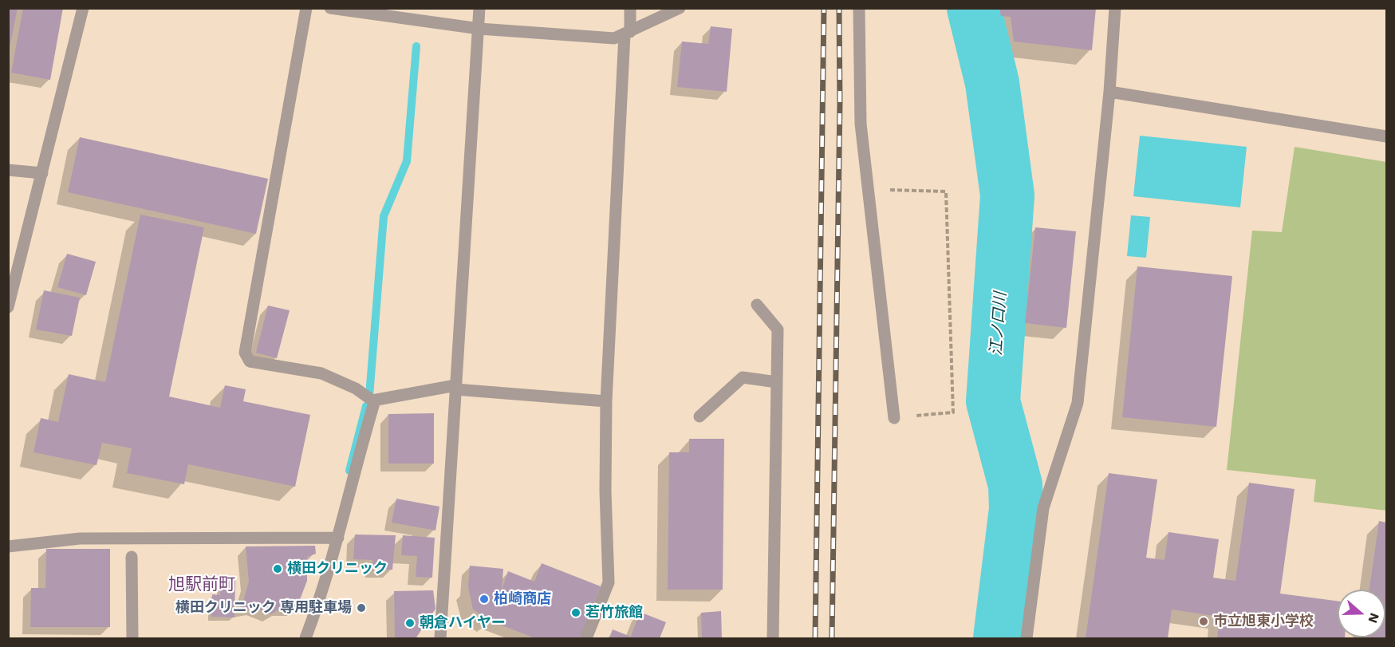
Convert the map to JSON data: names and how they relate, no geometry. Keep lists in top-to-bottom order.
{
  "districts": ["旭駅前町"],
  "water": ["江ノ口川"],
  "places": [
    "横田クリニック",
    "柏崎商店",
    "横田クリニック 専用駐車場",
    "若竹旅館",
    "市立旭東小学校",
    "朝倉ハイヤー"
  ],
  "north": "right"
}
